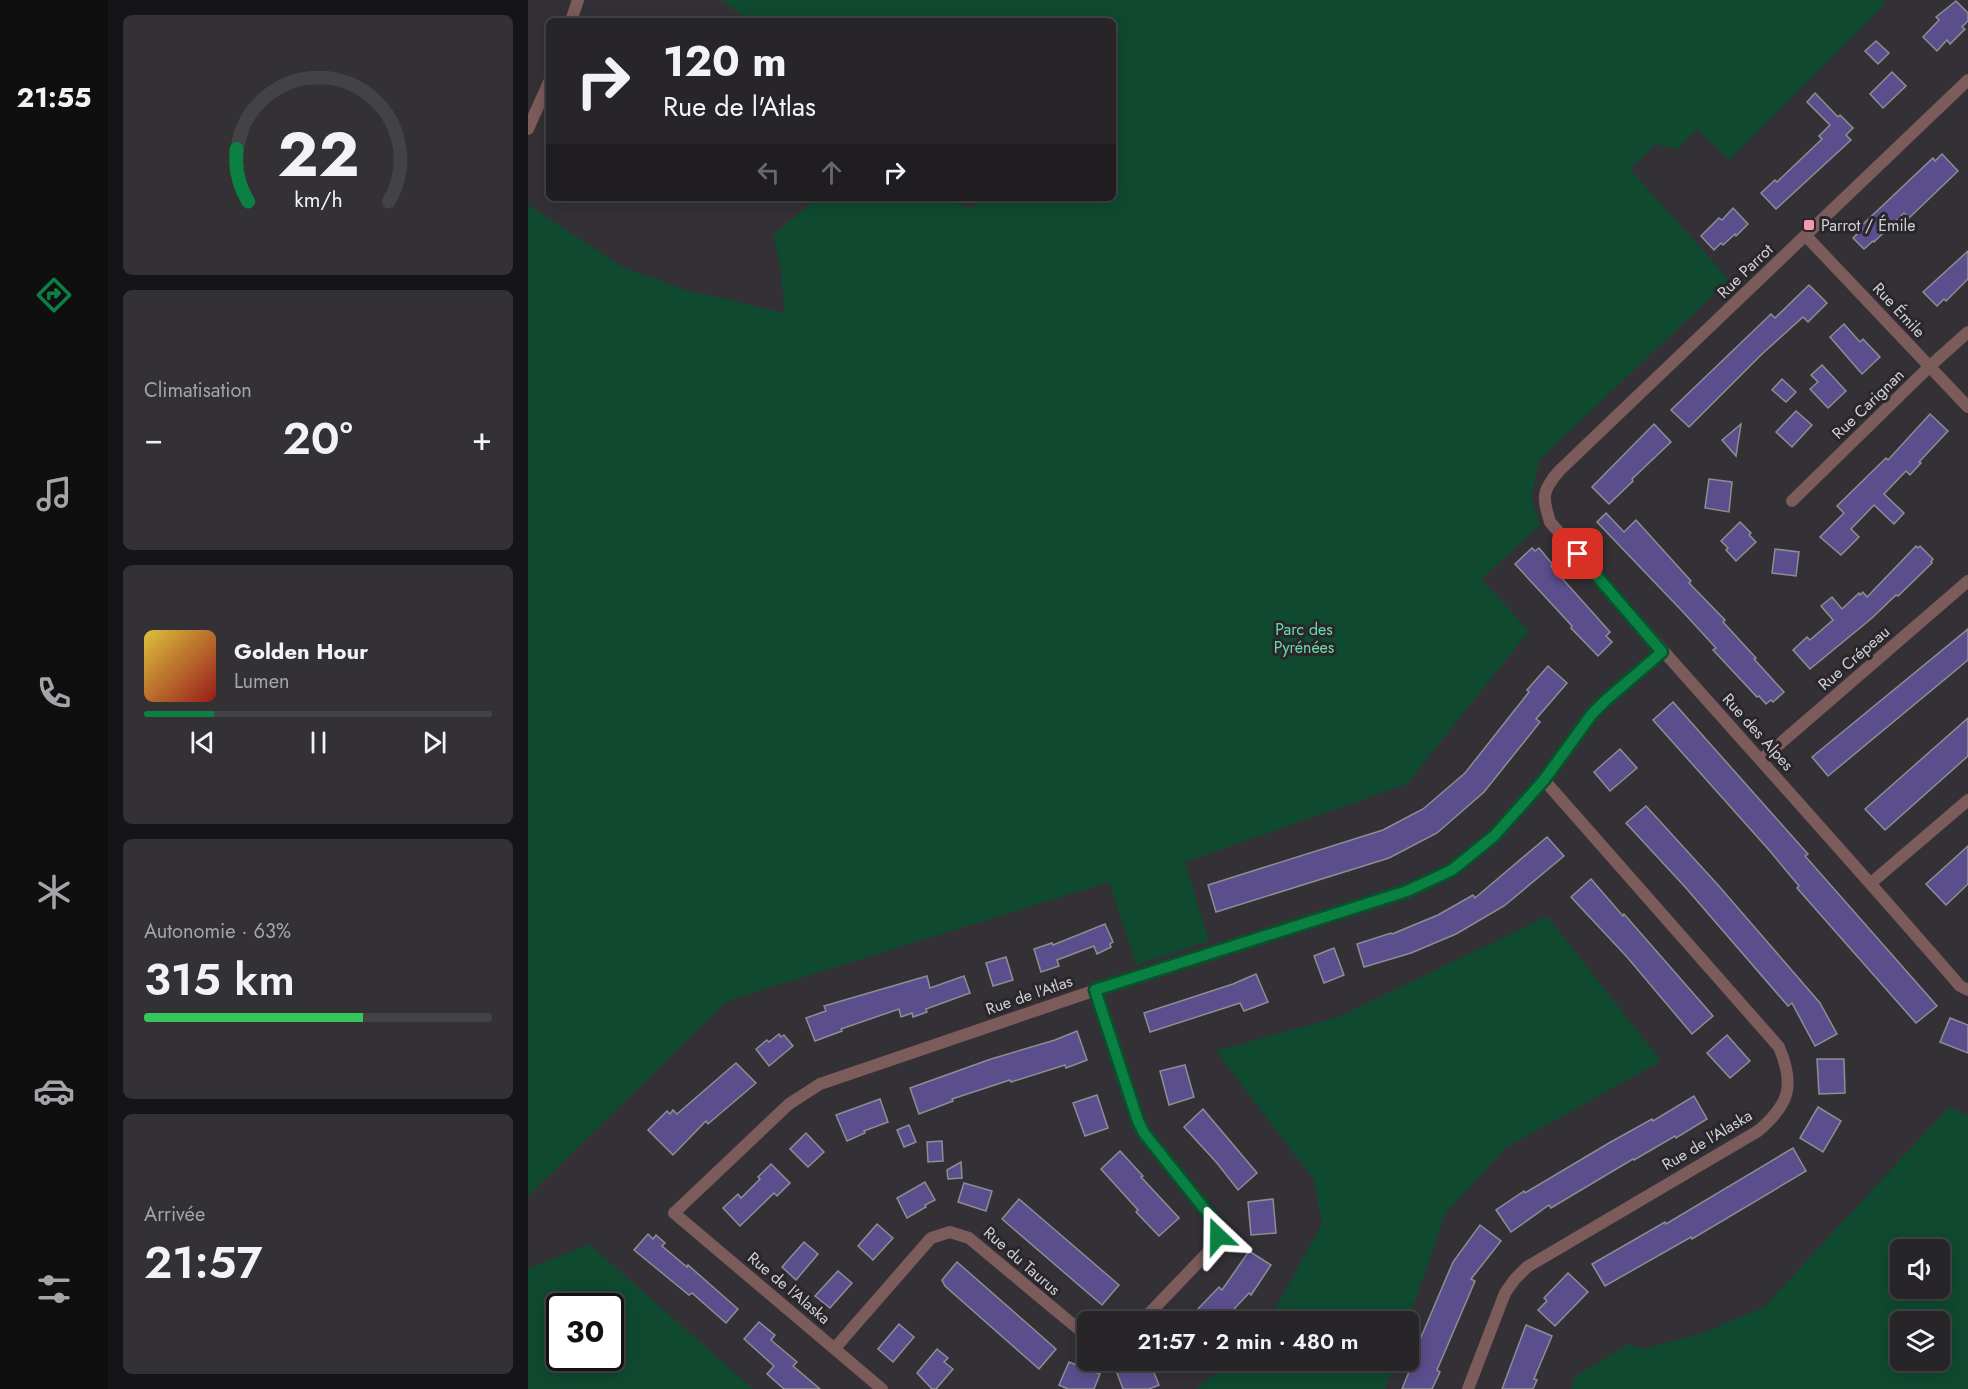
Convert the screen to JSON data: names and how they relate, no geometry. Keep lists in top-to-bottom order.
{
  "streets": {
    "street": [
      "Rue Parrot",
      "Rue Émile",
      "Rue Carignan",
      "Rue Crépeau",
      "Rue des Alpes",
      "Rue de l'Atlas",
      "Rue de l'Alaska",
      "Rue du Taurus"
    ]
  },
  "crossings": [
    ["Rue Parrot", "Rue Émile"],
    ["Rue Parrot", "Rue des Alpes"],
    ["Rue Émile", "Rue Carignan"],
    ["Rue Crépeau", "Rue des Alpes"],
    ["Rue des Alpes", "Rue de l'Atlas"],
    ["Rue de l'Atlas", "Rue de l'Alaska"],
    ["Rue de l'Alaska", "Rue du Taurus"]
  ],
  "parks": ["Parc des Pyrénées"],
  "places": {
    "transit": ["Parrot / Émile"]
  },
  "page": {
    "tabs": "21:55",
    "turn": ["120 m", "Rue de l'Atlas"],
    "tile": [
      "Climatisation",
      ["Autonomie · 63%", "315 km"],
      ["Arrivée", "21:57"]
    ],
    "heat": ["−", "20°", "+"],
    "song": ["Golden Hour", "Lumen"],
    "limit": "30",
    "trip": "21:57 · 2 min · 480 m",
    "gauge": ["22", "km/h"]
  }
}
